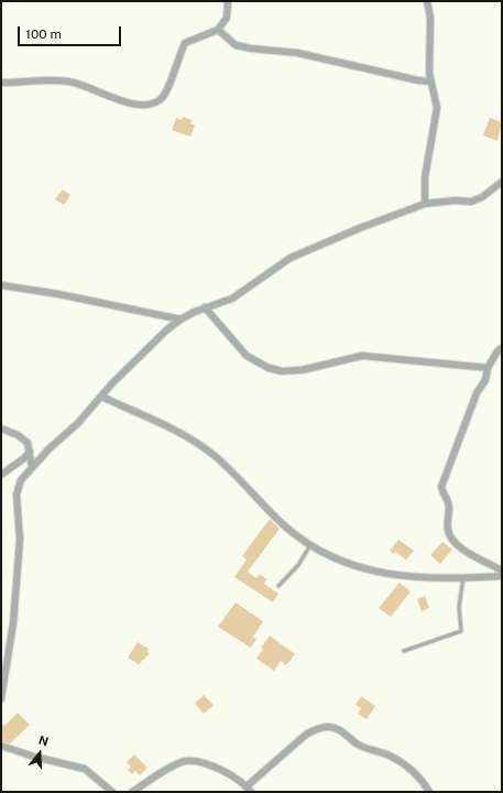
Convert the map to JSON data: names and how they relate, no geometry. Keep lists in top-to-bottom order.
{
  "scale_bar": "100 m",
  "north": "top"
}
